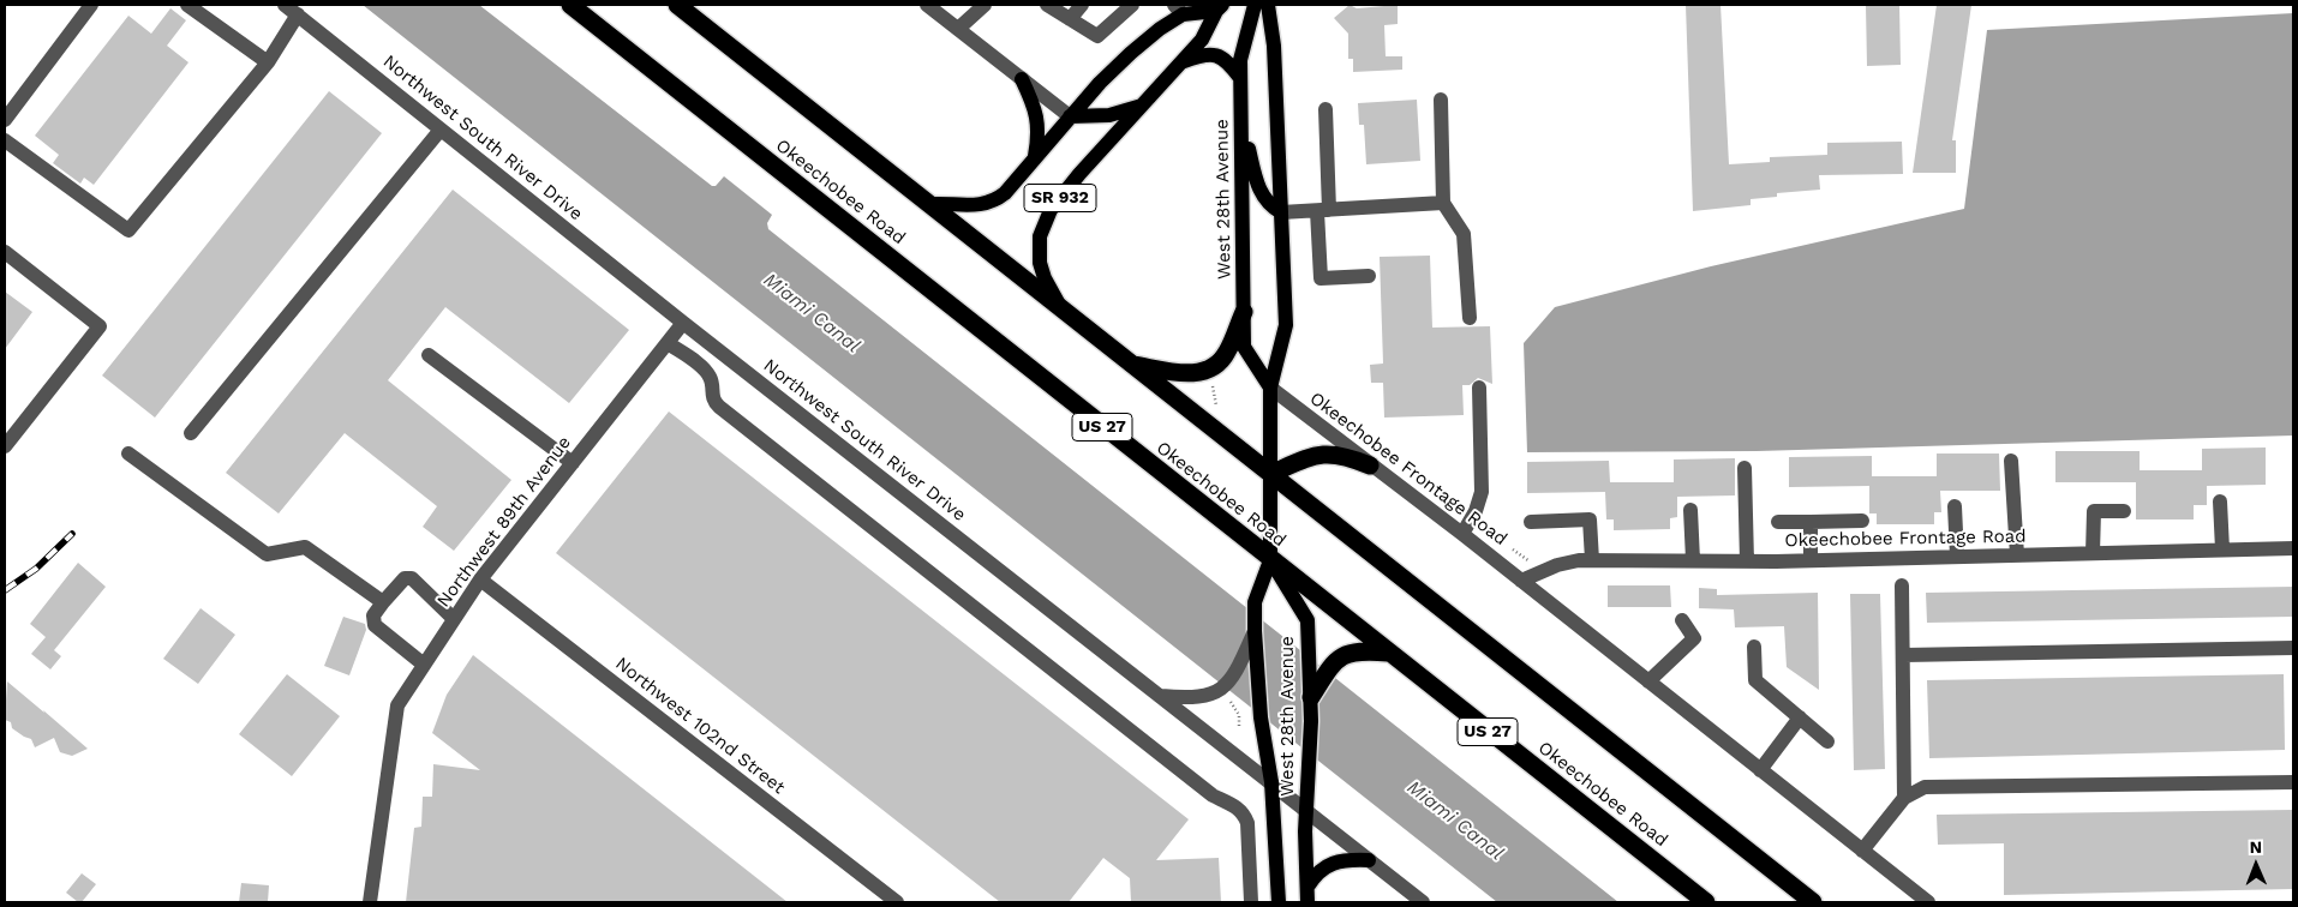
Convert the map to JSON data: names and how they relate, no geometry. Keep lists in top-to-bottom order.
{
  "streets": {
    "highway": ["Okeechobee Road", "US 27"],
    "main road": ["SR 932", "West 28th Avenue"],
    "street": [
      "Northwest South River Drive",
      "Okeechobee Frontage Road",
      "Northwest 89th Avenue",
      "Northwest 102nd Street"
    ]
  },
  "crossings": [
    ["Northwest South River Drive", "West 28th Avenue"],
    ["Northwest South River Drive", "Northwest 89th Avenue"],
    ["Okeechobee Road", "West 28th Avenue"],
    ["West 28th Avenue", "Okeechobee Frontage Road"],
    ["Northwest 89th Avenue", "Northwest 102nd Street"]
  ],
  "water": ["Miami Canal"],
  "north": "top"
}
